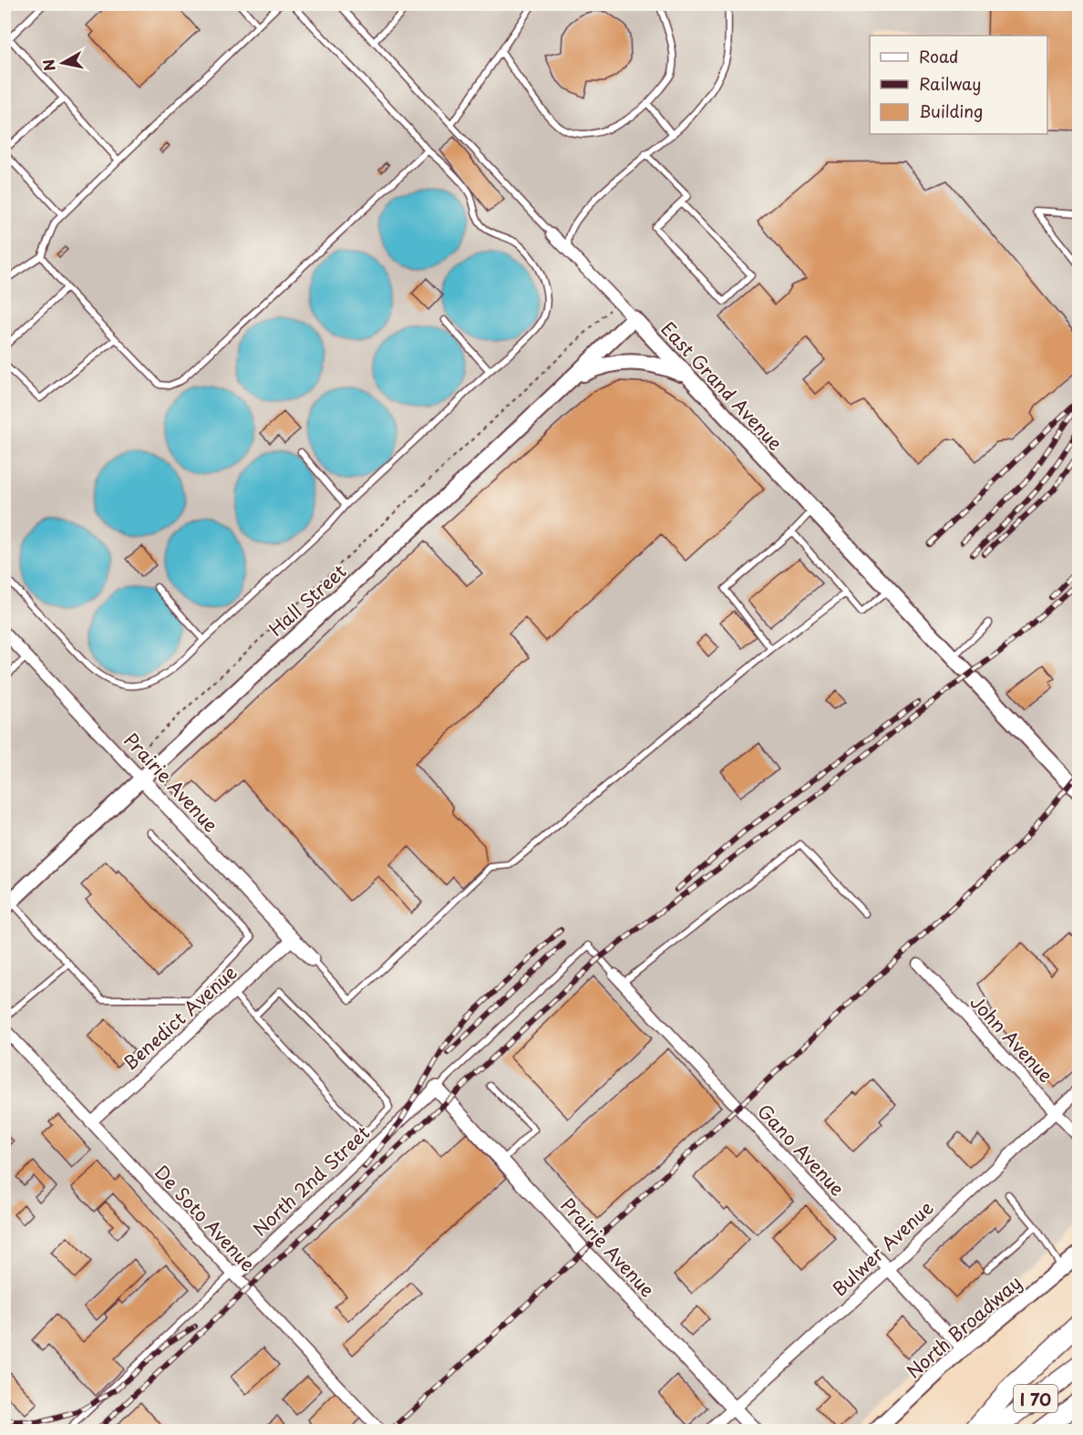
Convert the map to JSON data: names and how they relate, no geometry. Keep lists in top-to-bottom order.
{
  "streets": {
    "highway": ["I 70"],
    "main road": ["East Grand Avenue", "Hall Street", "North Broadway"],
    "street": [
      "Prairie Avenue",
      "Benedict Avenue",
      "John Avenue",
      "Gano Avenue",
      "North 2nd Street",
      "De Soto Avenue",
      "Bulwer Avenue"
    ]
  },
  "crossings": [
    ["East Grand Avenue", "Hall Street"],
    ["Hall Street", "Prairie Avenue"],
    ["Prairie Avenue", "Benedict Avenue"],
    ["Prairie Avenue", "North 2nd Street"],
    ["Prairie Avenue", "Bulwer Avenue"],
    ["Benedict Avenue", "De Soto Avenue"],
    ["John Avenue", "Bulwer Avenue"],
    ["Gano Avenue", "Bulwer Avenue"],
    ["Gano Avenue", "North Broadway"],
    ["North 2nd Street", "De Soto Avenue"]
  ],
  "legend": ["Road", "Railway", "Building"],
  "north": "left"
}
